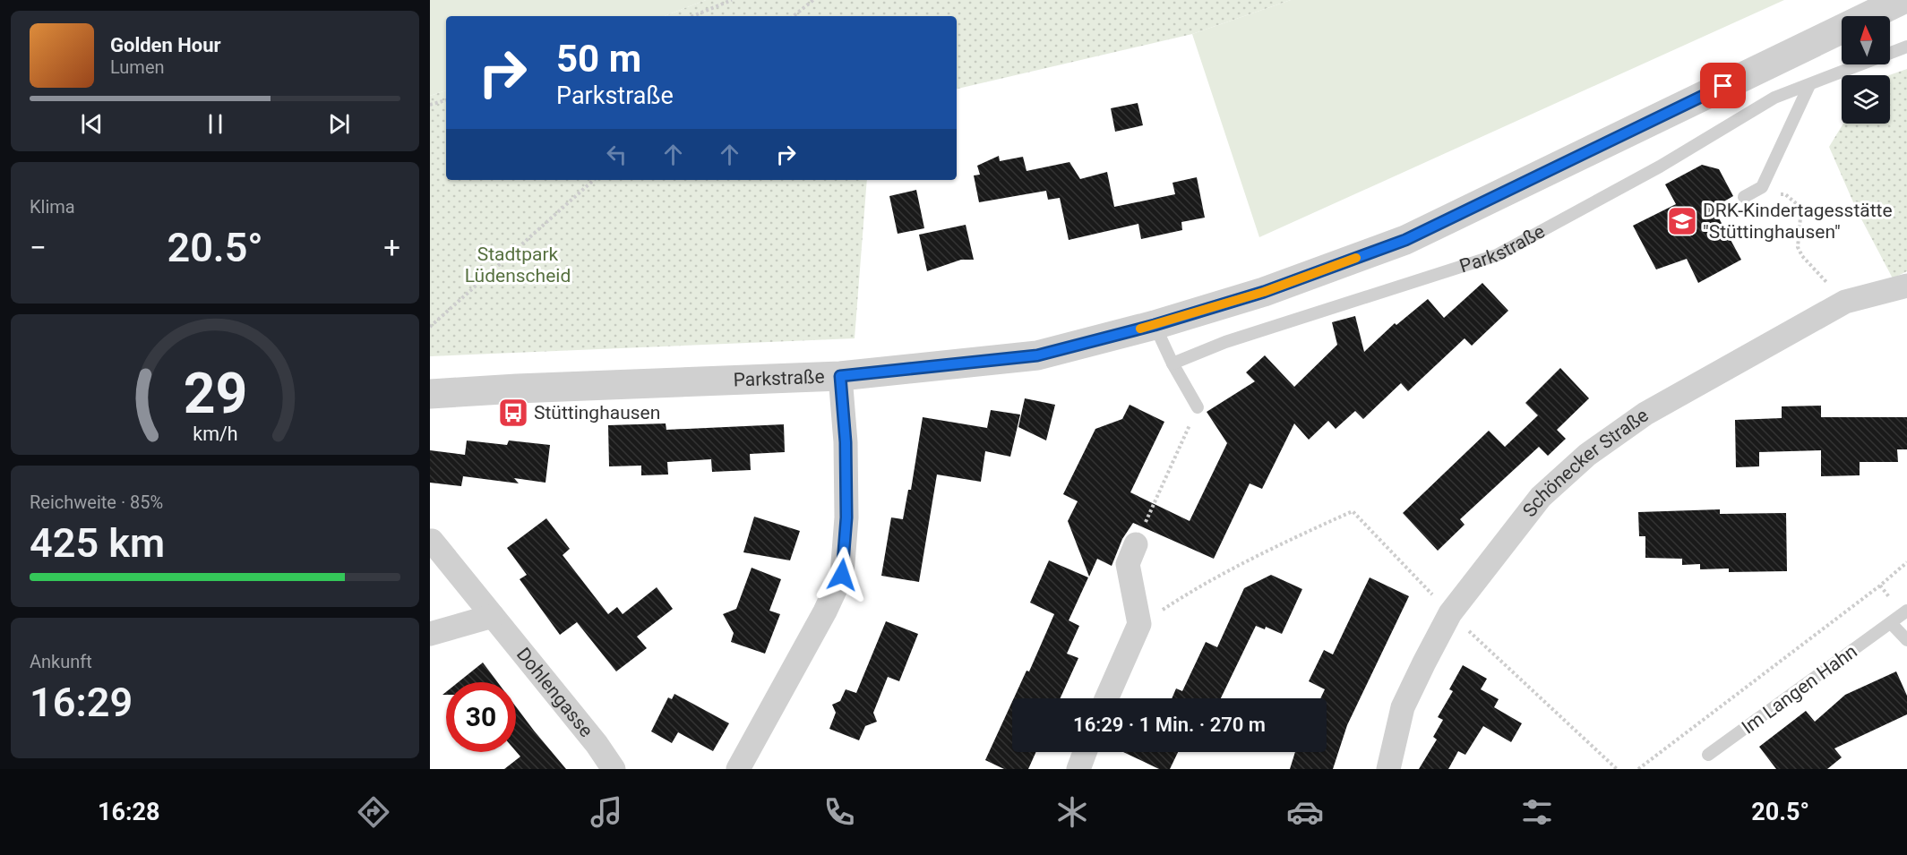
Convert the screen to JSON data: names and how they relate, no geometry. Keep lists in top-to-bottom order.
{
  "streets": {
    "street": ["Parkstraße", "Schönecker Straße", "Dohlengasse"],
    "lane": ["Im Langen Hahn"]
  },
  "parks": ["Stadtpark Lüdenscheid"],
  "places": {
    "school or university": ["DRK-Kindertagesstätte \"Stüttinghausen\""],
    "bus stop": ["Stüttinghausen"]
  },
  "north": "top",
  "page": {
    "turn": ["50 m", "Parkstraße"],
    "song": ["Golden Hour", "Lumen"],
    "tile": [
      "Klima",
      ["Reichweite · 85%", "425 km"],
      ["Ankunft", "16:29"]
    ],
    "heat": ["−", "20.5°", "+"],
    "limit": "30",
    "trip": "16:29 · 1 Min. · 270 m",
    "tabs": ["16:28", "20.5°"],
    "gauge": ["29", "km/h"]
  }
}
